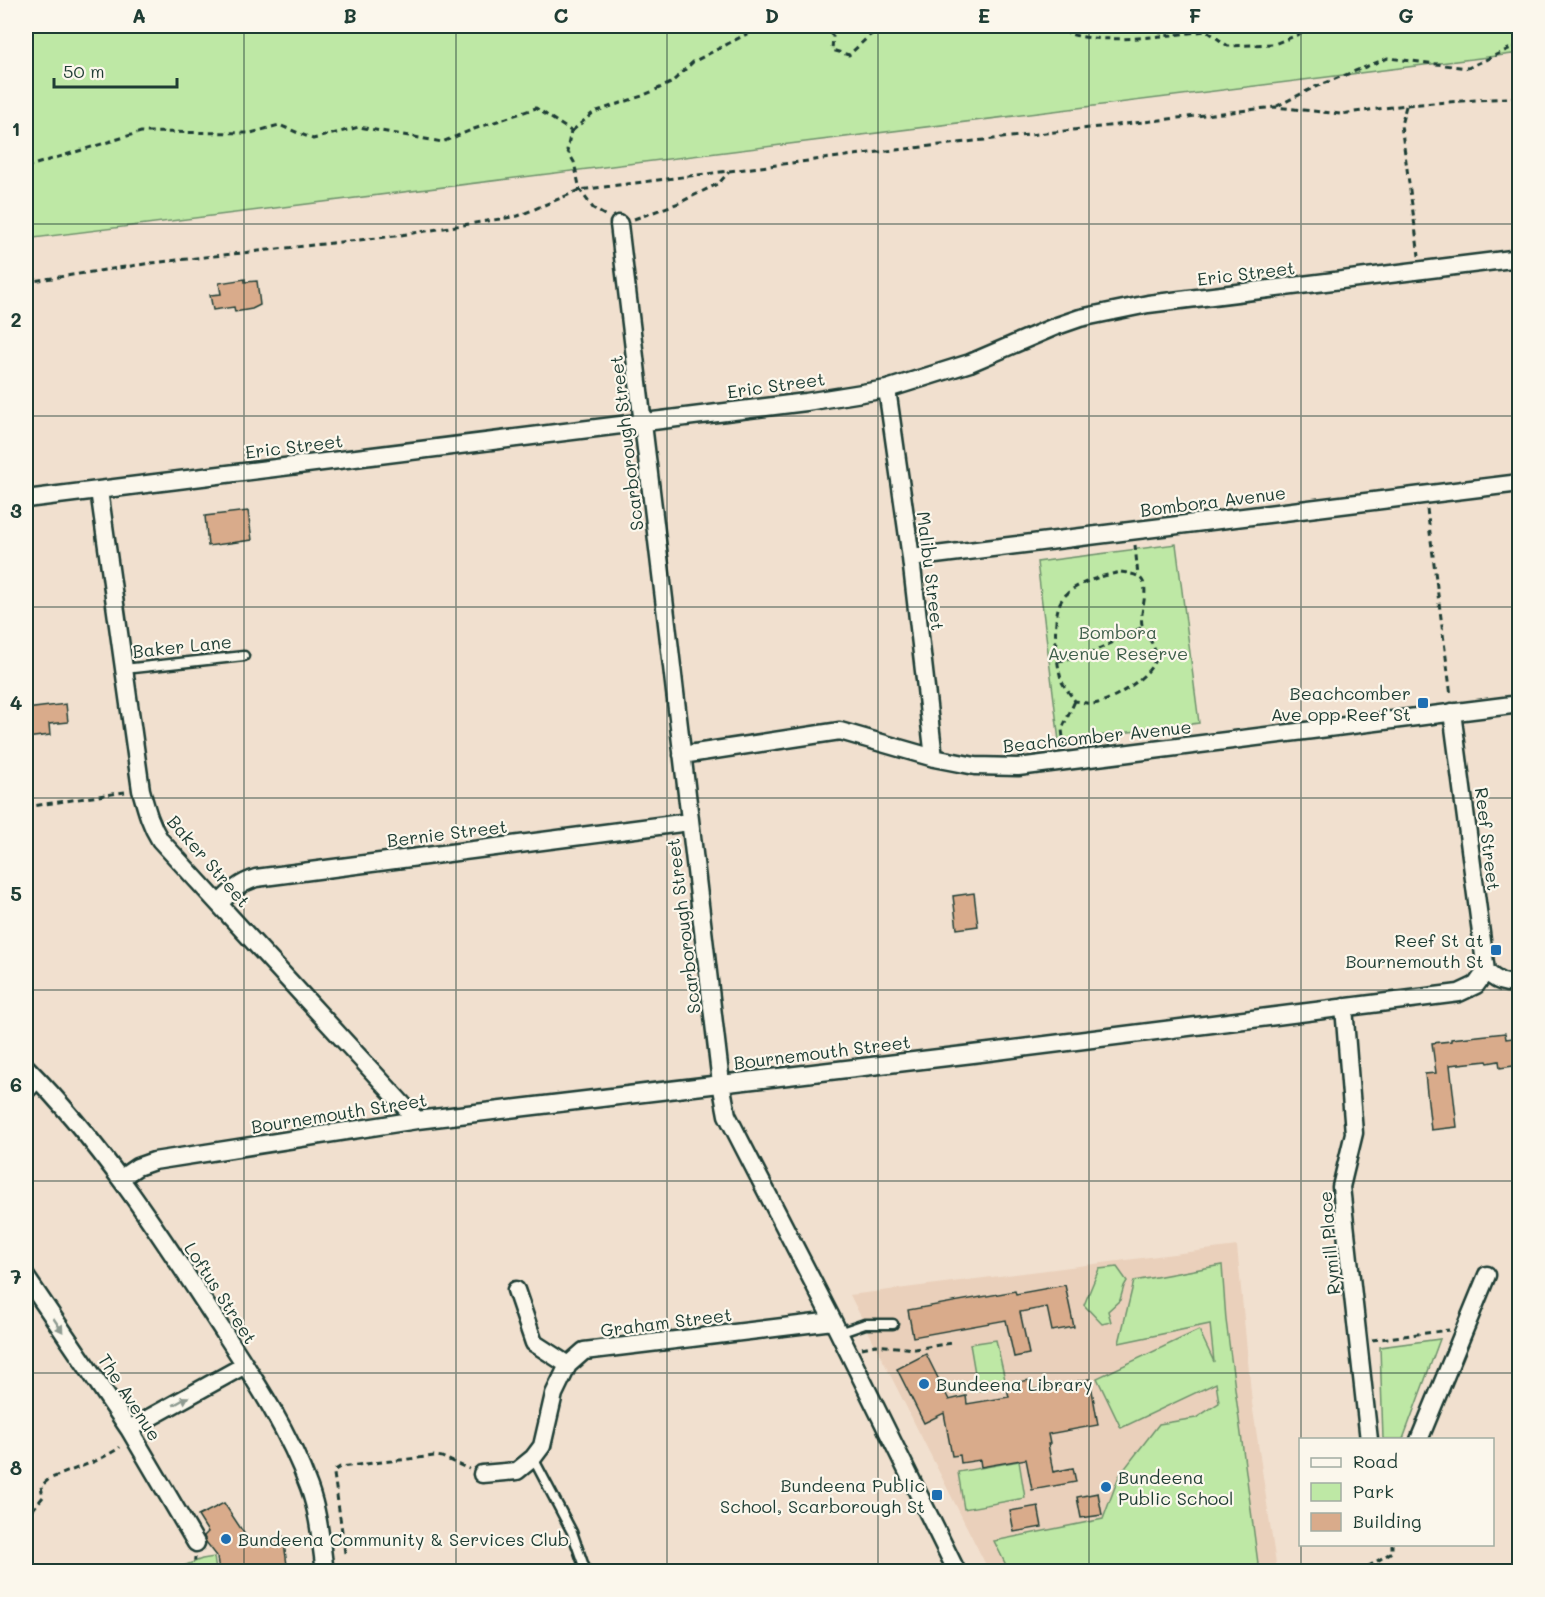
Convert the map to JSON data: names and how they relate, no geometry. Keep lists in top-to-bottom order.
{
  "streets": {
    "street": [
      "Eric Street",
      "Scarborough Street",
      "Bombora Avenue",
      "Malibu Street",
      "Beachcomber Avenue",
      "Bernie Street",
      "Reef Street",
      "Baker Street",
      "Bournemouth Street",
      "Rymill Place",
      "Loftus Street",
      "Graham Street",
      "The Avenue"
    ],
    "lane": ["Baker Lane"]
  },
  "crossings": [
    ["Eric Street", "Scarborough Street"],
    ["Eric Street", "Malibu Street"],
    ["Eric Street", "Baker Street"],
    ["Scarborough Street", "Beachcomber Avenue"],
    ["Scarborough Street", "Bernie Street"],
    ["Scarborough Street", "Bournemouth Street"],
    ["Scarborough Street", "Graham Street"],
    ["Bombora Avenue", "Malibu Street"],
    ["Malibu Street", "Beachcomber Avenue"],
    ["Baker Lane", "Baker Street"],
    ["Beachcomber Avenue", "Reef Street"],
    ["Bernie Street", "Baker Street"],
    ["Reef Street", "Bournemouth Street"],
    ["Baker Street", "Bournemouth Street"],
    ["Bournemouth Street", "Rymill Place"],
    ["Bournemouth Street", "Loftus Street"]
  ],
  "one_way": ["The Avenue"],
  "parks": ["Bombora Avenue Reserve"],
  "places": {
    "transit": ["Beachcomber Ave opp Reef St", "Reef St at Bournemouth St", "Bundeena Public School, Scarborough St"],
    "other": ["Bundeena Library", "Bundeena Public School", "Bundeena Community & Services Club"]
  },
  "legend": ["Road", "Park", "Building"],
  "scale_bar": "50 m",
  "grid": {
    "columns": [
      "A",
      "B",
      "C",
      "D",
      "E",
      "F",
      "G"
    ],
    "rows": [
      "1",
      "2",
      "3",
      "4",
      "5",
      "6",
      "7",
      "8"
    ]
  }
}
